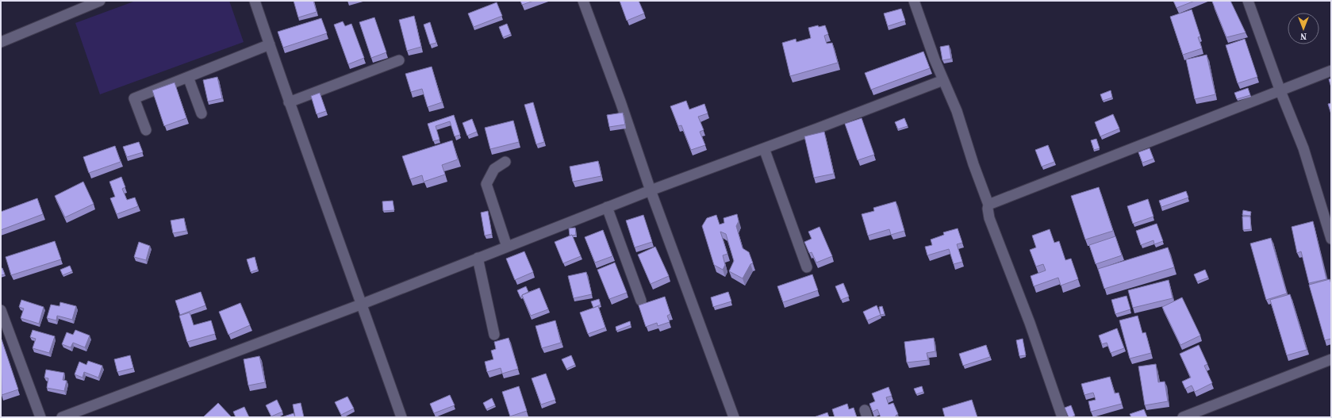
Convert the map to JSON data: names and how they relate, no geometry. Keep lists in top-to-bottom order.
{
  "north": "bottom"
}
